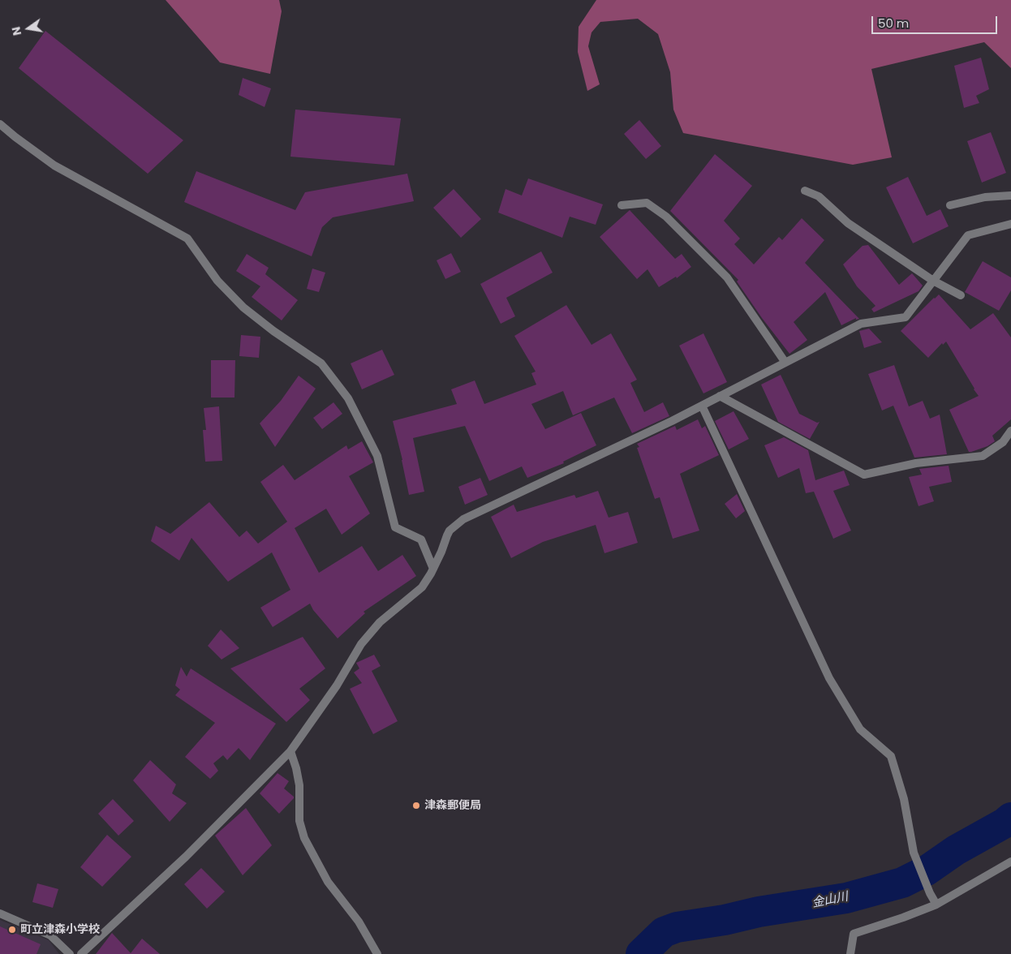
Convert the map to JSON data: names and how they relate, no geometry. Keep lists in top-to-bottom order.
{
  "water": ["金山川"],
  "places": ["津森郵便局", "町立津森小学校"],
  "scale_bar": "50 m",
  "north": "left"
}
